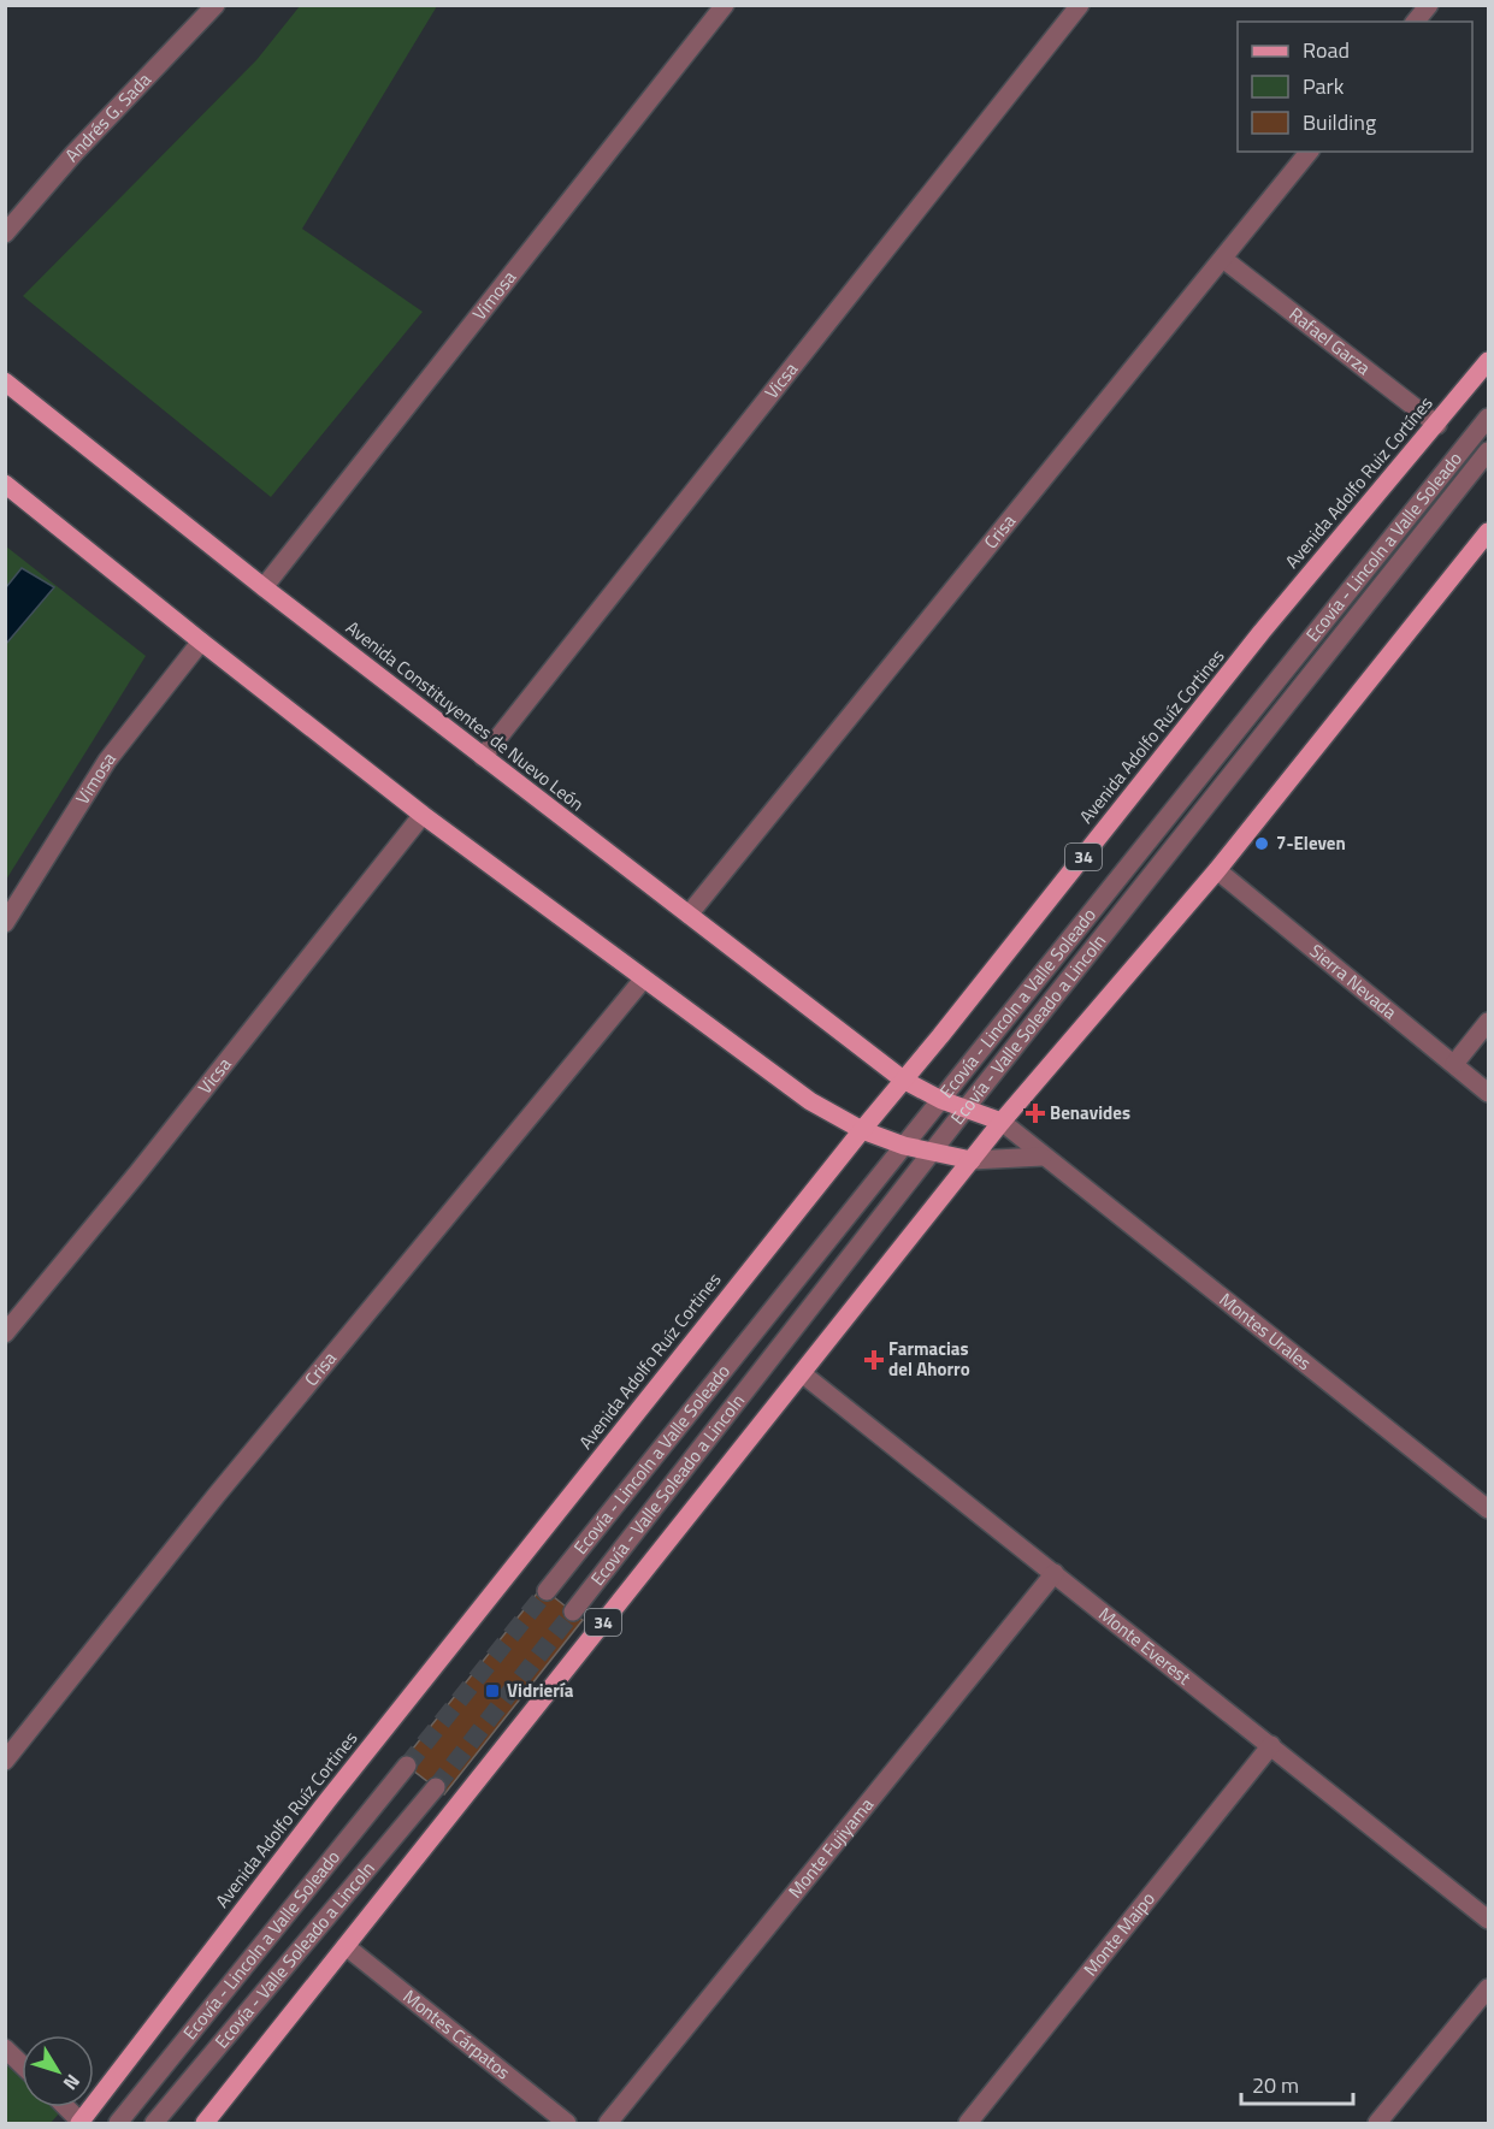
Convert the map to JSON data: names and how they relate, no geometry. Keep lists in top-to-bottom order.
{
  "streets": {
    "main road": [
      "Avenida Adolfo Ruiz Cortínes",
      "Avenida Constituyentes de Nuevo León",
      "Avenida Adolfo Ruíz Cortines",
      "34"
    ],
    "street": [
      "Andrés G. Sada",
      "Vimosa",
      "Rafael Garza",
      "Vicsa",
      "Crisa",
      "Ecovía - Lincoln a Valle Soleado",
      "Sierra Nevada",
      "Ecovía - Valle Soleado a Lincoln",
      "Montes Urales",
      "Monte Everest",
      "Monte Fujiyama",
      "Monte Maipo",
      "Montes Cárpatos"
    ]
  },
  "crossings": [
    ["Vimosa", "Avenida Constituyentes de Nuevo León"],
    ["Rafael Garza", "Avenida Adolfo Ruiz Cortínes"],
    ["Rafael Garza", "Crisa"],
    ["Vicsa", "Avenida Constituyentes de Nuevo León"],
    ["Avenida Adolfo Ruiz Cortínes", "Avenida Adolfo Ruíz Cortines"],
    ["Crisa", "Avenida Constituyentes de Nuevo León"],
    ["Ecovía - Lincoln a Valle Soleado", "Avenida Constituyentes de Nuevo León"],
    ["Avenida Constituyentes de Nuevo León", "Avenida Adolfo Ruíz Cortines"],
    ["Avenida Constituyentes de Nuevo León", "34"],
    ["Avenida Constituyentes de Nuevo León", "Ecovía - Valle Soleado a Lincoln"],
    ["Avenida Constituyentes de Nuevo León", "Montes Urales"],
    ["34", "Sierra Nevada"],
    ["34", "Montes Urales"],
    ["34", "Monte Everest"],
    ["34", "Montes Cárpatos"],
    ["Monte Everest", "Monte Fujiyama"],
    ["Monte Everest", "Monte Maipo"]
  ],
  "places": {
    "other": ["7-Eleven"],
    "health": ["Benavides", "Farmacias del Ahorro"],
    "transit": ["Vidriería"]
  },
  "legend": ["Road", "Park", "Building"],
  "scale_bar": "20 m",
  "north": "bottom right"
}
